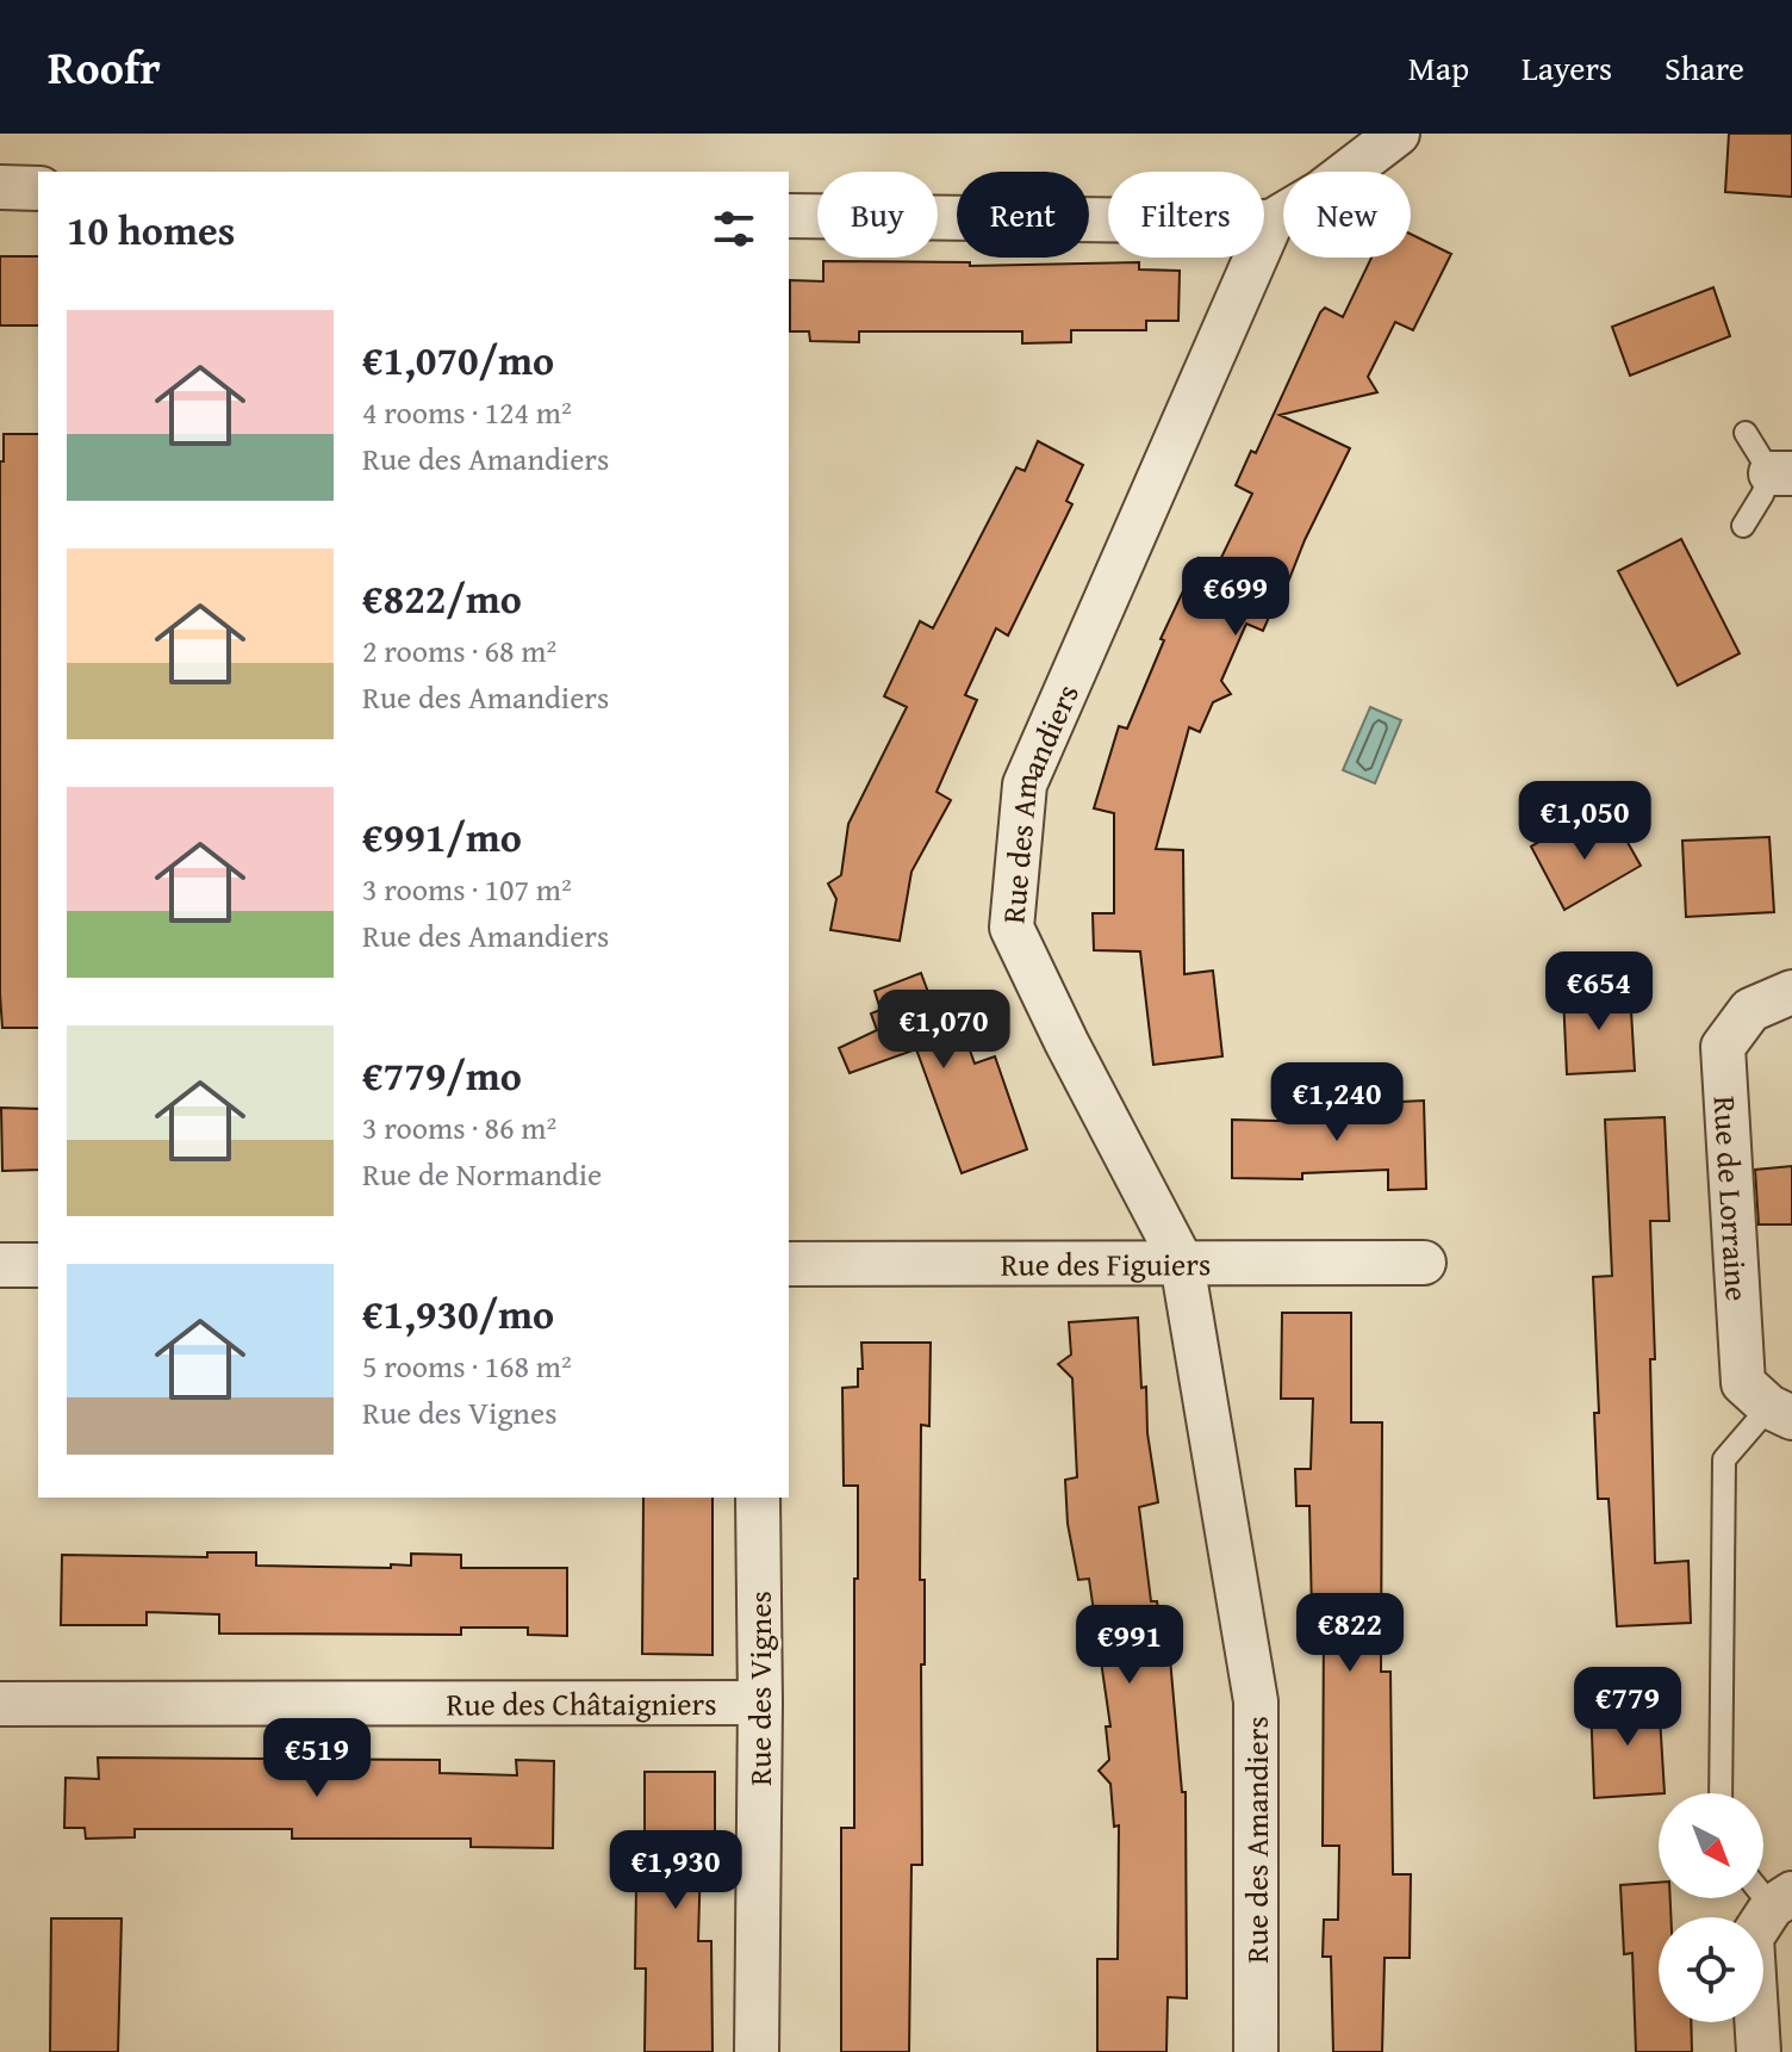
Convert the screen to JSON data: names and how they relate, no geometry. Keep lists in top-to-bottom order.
{
  "streets": {
    "street": [
      "Rue des Amandiers",
      "Rue de Lorraine",
      "Rue des Figuiers",
      "Rue des Vignes",
      "Rue des Châtaigniers"
    ]
  },
  "crossings": [
    ["Rue des Amandiers", "Rue des Figuiers"],
    ["Rue des Vignes", "Rue des Châtaigniers"]
  ],
  "north": "bottom right",
  "page": {
    "header": "Roofr",
    "nav": ["Map", "Layers", "Share"],
    "chip": [
      "Buy",
      "Rent",
      "Filters",
      "New"
    ],
    "heading": "10 homes",
    "list": [
      {
        "name": "€1,070/mo",
        "note": "4 rooms · 124 m² · Rue des Amandiers"
      },
      {
        "name": "€822/mo",
        "note": "2 rooms · 68 m² · Rue des Amandiers"
      },
      {
        "name": "€991/mo",
        "note": "3 rooms · 107 m² · Rue des Amandiers"
      },
      {
        "name": "€779/mo",
        "note": "3 rooms · 86 m² · Rue de Normandie"
      },
      {
        "name": "€1,930/mo",
        "note": "5 rooms · 168 m² · Rue des Vignes"
      }
    ],
    "price": [
      "€699",
      "€1,050",
      "€654",
      "€1,070",
      "€1,240",
      "€822",
      "€991",
      "€779",
      "€519",
      "€1,930"
    ]
  }
}
